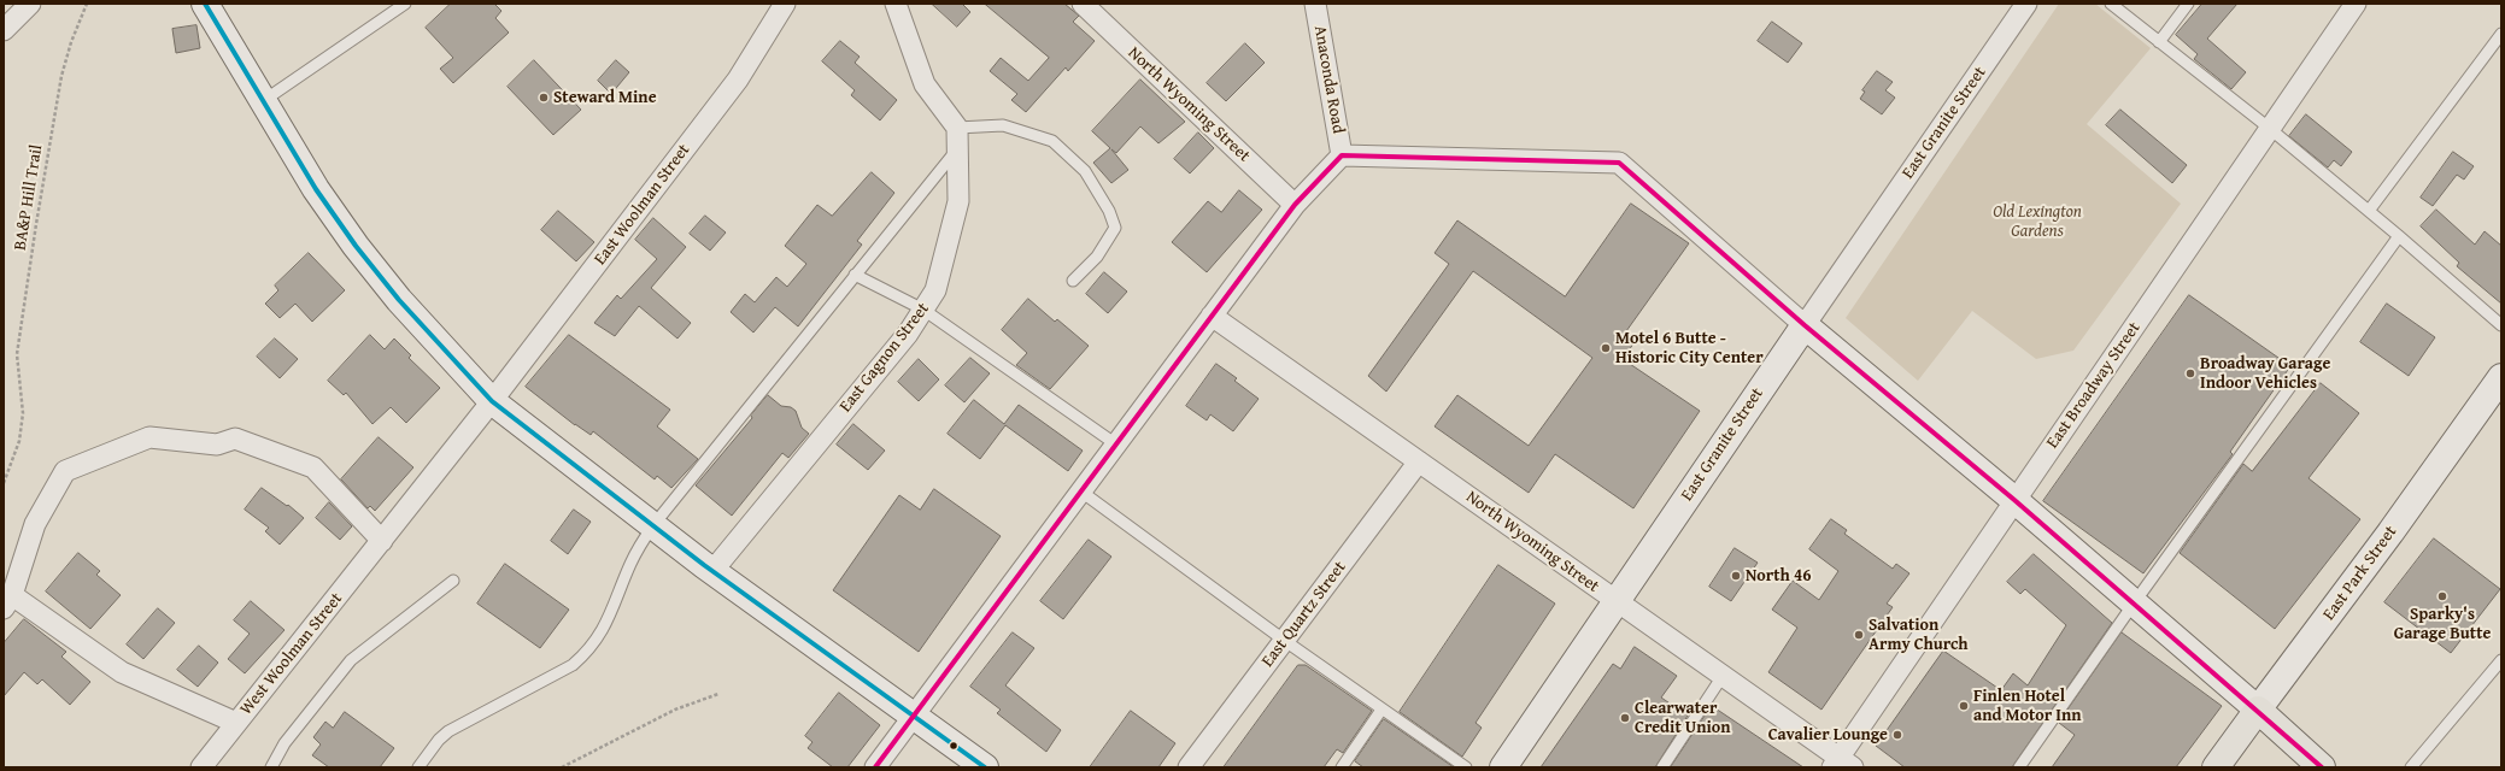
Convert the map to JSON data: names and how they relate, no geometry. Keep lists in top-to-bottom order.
{
  "streets": {
    "main road": ["East Granite Street", "East Park Street"],
    "street": [
      "Anaconda Road",
      "North Wyoming Street",
      "East Woolman Street",
      "East Gagnon Street",
      "East Broadway Street",
      "East Quartz Street",
      "West Woolman Street"
    ],
    "path": ["BA&P Hill Trail"]
  },
  "crossings": [
    ["North Wyoming Street", "East Granite Street"],
    ["North Wyoming Street", "East Broadway Street"],
    ["North Wyoming Street", "East Quartz Street"],
    ["East Woolman Street", "West Woolman Street"]
  ],
  "parks": ["Old Lexington Gardens"],
  "places": [
    "Steward Mine",
    "Motel 6 Butte - Historic City Center",
    "Broadway Garage Indoor Vehicles",
    "North 46",
    "Sparky's Garage Butte",
    "Salvation Army Church",
    "Finlen Hotel and Motor Inn",
    "Clearwater Credit Union",
    "Cavalier Lounge"
  ]
}
